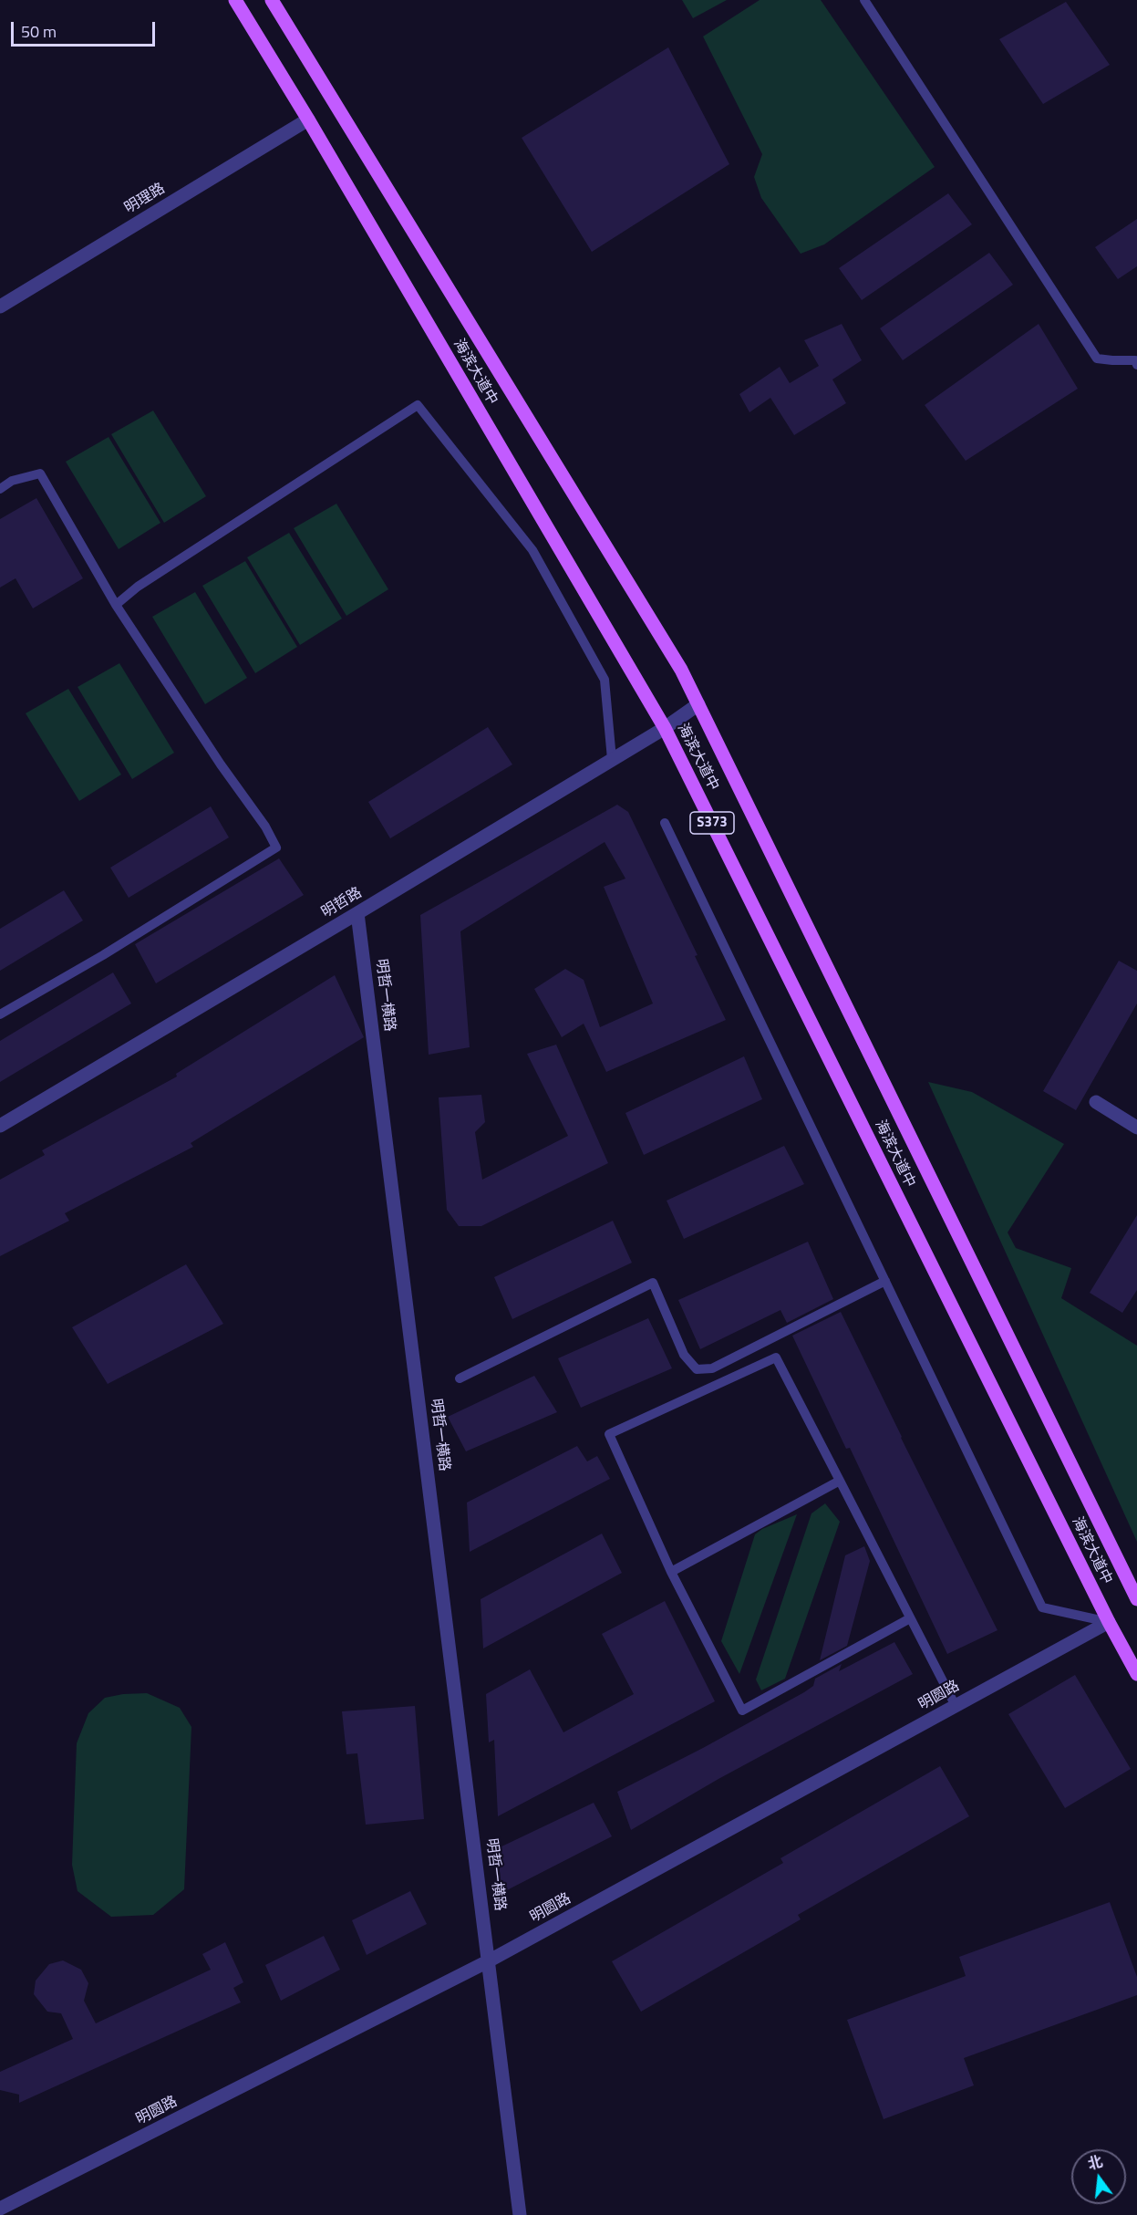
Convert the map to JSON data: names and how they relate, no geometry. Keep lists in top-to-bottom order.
{
  "streets": {
    "main road": ["海滨大道中", "S373"],
    "street": [
      "明理路",
      "明哲路",
      "明哲一横路",
      "明圆路"
    ]
  },
  "crossings": [
    ["明理路", "海滨大道中"],
    ["海滨大道中", "明哲路"],
    ["海滨大道中", "明圆路"],
    ["明哲路", "明哲一横路"],
    ["明哲一横路", "明圆路"]
  ],
  "scale_bar": "50 m",
  "north": "top"
}
